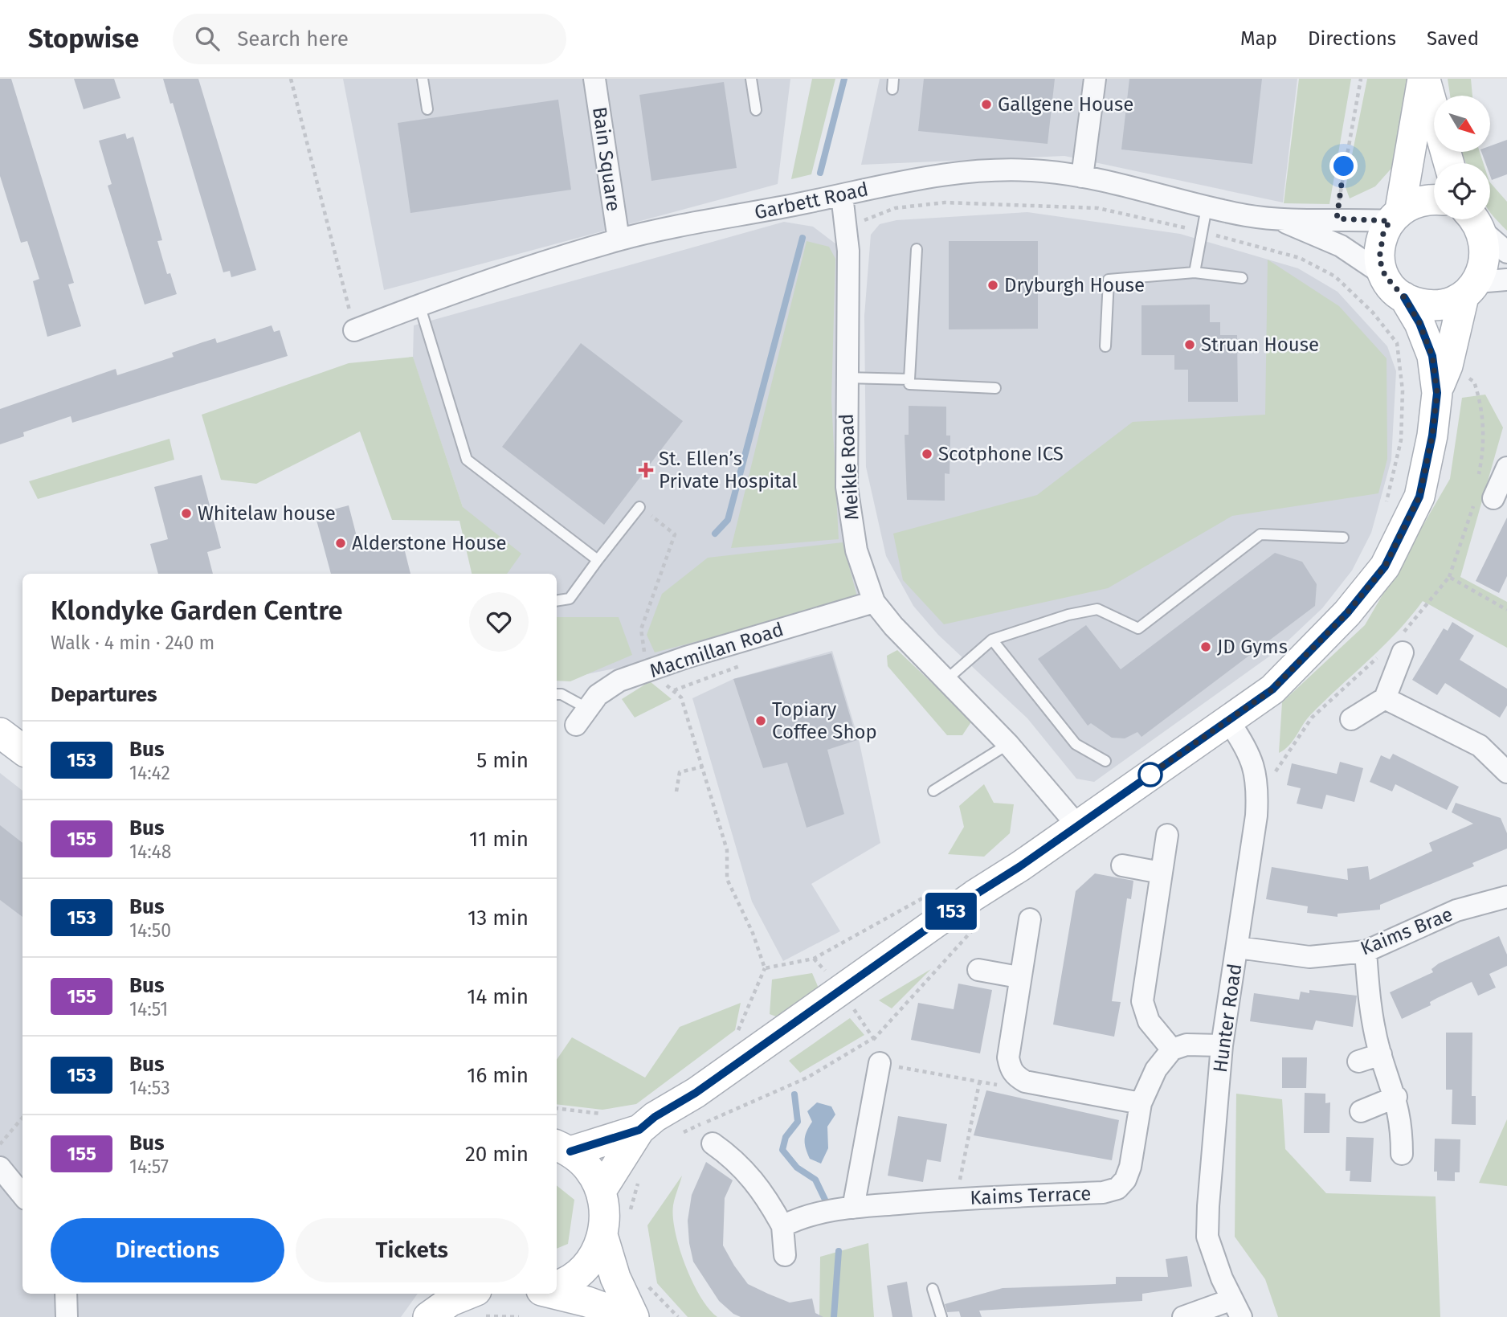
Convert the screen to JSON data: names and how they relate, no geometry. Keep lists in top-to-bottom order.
{
  "streets": {
    "street": [
      "Bain Square",
      "Garbett Road",
      "Meikle Road",
      "Macmillan Road",
      "Kaims Brae",
      "Hunter Road",
      "Kaims Terrace"
    ]
  },
  "crossings": [
    ["Bain Square", "Garbett Road"],
    ["Garbett Road", "Meikle Road"],
    ["Meikle Road", "Macmillan Road"],
    ["Kaims Brae", "Hunter Road"]
  ],
  "places": {
    "other": [
      "Gallgene House",
      "Dryburgh House",
      "Struan House",
      "Scotphone ICS",
      "Whitelaw house",
      "Alderstone House",
      "JD Gyms",
      "Topiary Coffee Shop"
    ],
    "health": ["St. Ellen’s Private Hospital"]
  },
  "lines": ["bus line 153"],
  "north": "bottom right",
  "page": {
    "header": "Stopwise",
    "search": "Search here",
    "nav": ["Map", "Directions", "Saved"],
    "on_map": "153",
    "heading": [
      ["Klondyke Garden Centre", "Walk · 4 min · 240 m"],
      "Departures"
    ],
    "list": [
      {
        "mark": "153",
        "name": "Bus",
        "note": "14:42",
        "value": "5 min"
      },
      {
        "mark": "155",
        "name": "Bus",
        "note": "14:48",
        "value": "11 min"
      },
      {
        "mark": "153",
        "name": "Bus",
        "note": "14:50",
        "value": "13 min"
      },
      {
        "mark": "155",
        "name": "Bus",
        "note": "14:51",
        "value": "14 min"
      },
      {
        "mark": "153",
        "name": "Bus",
        "note": "14:53",
        "value": "16 min"
      },
      {
        "mark": "155",
        "name": "Bus",
        "note": "14:57",
        "value": "20 min"
      }
    ],
    "buttons": ["Directions", "Tickets"]
  }
}
